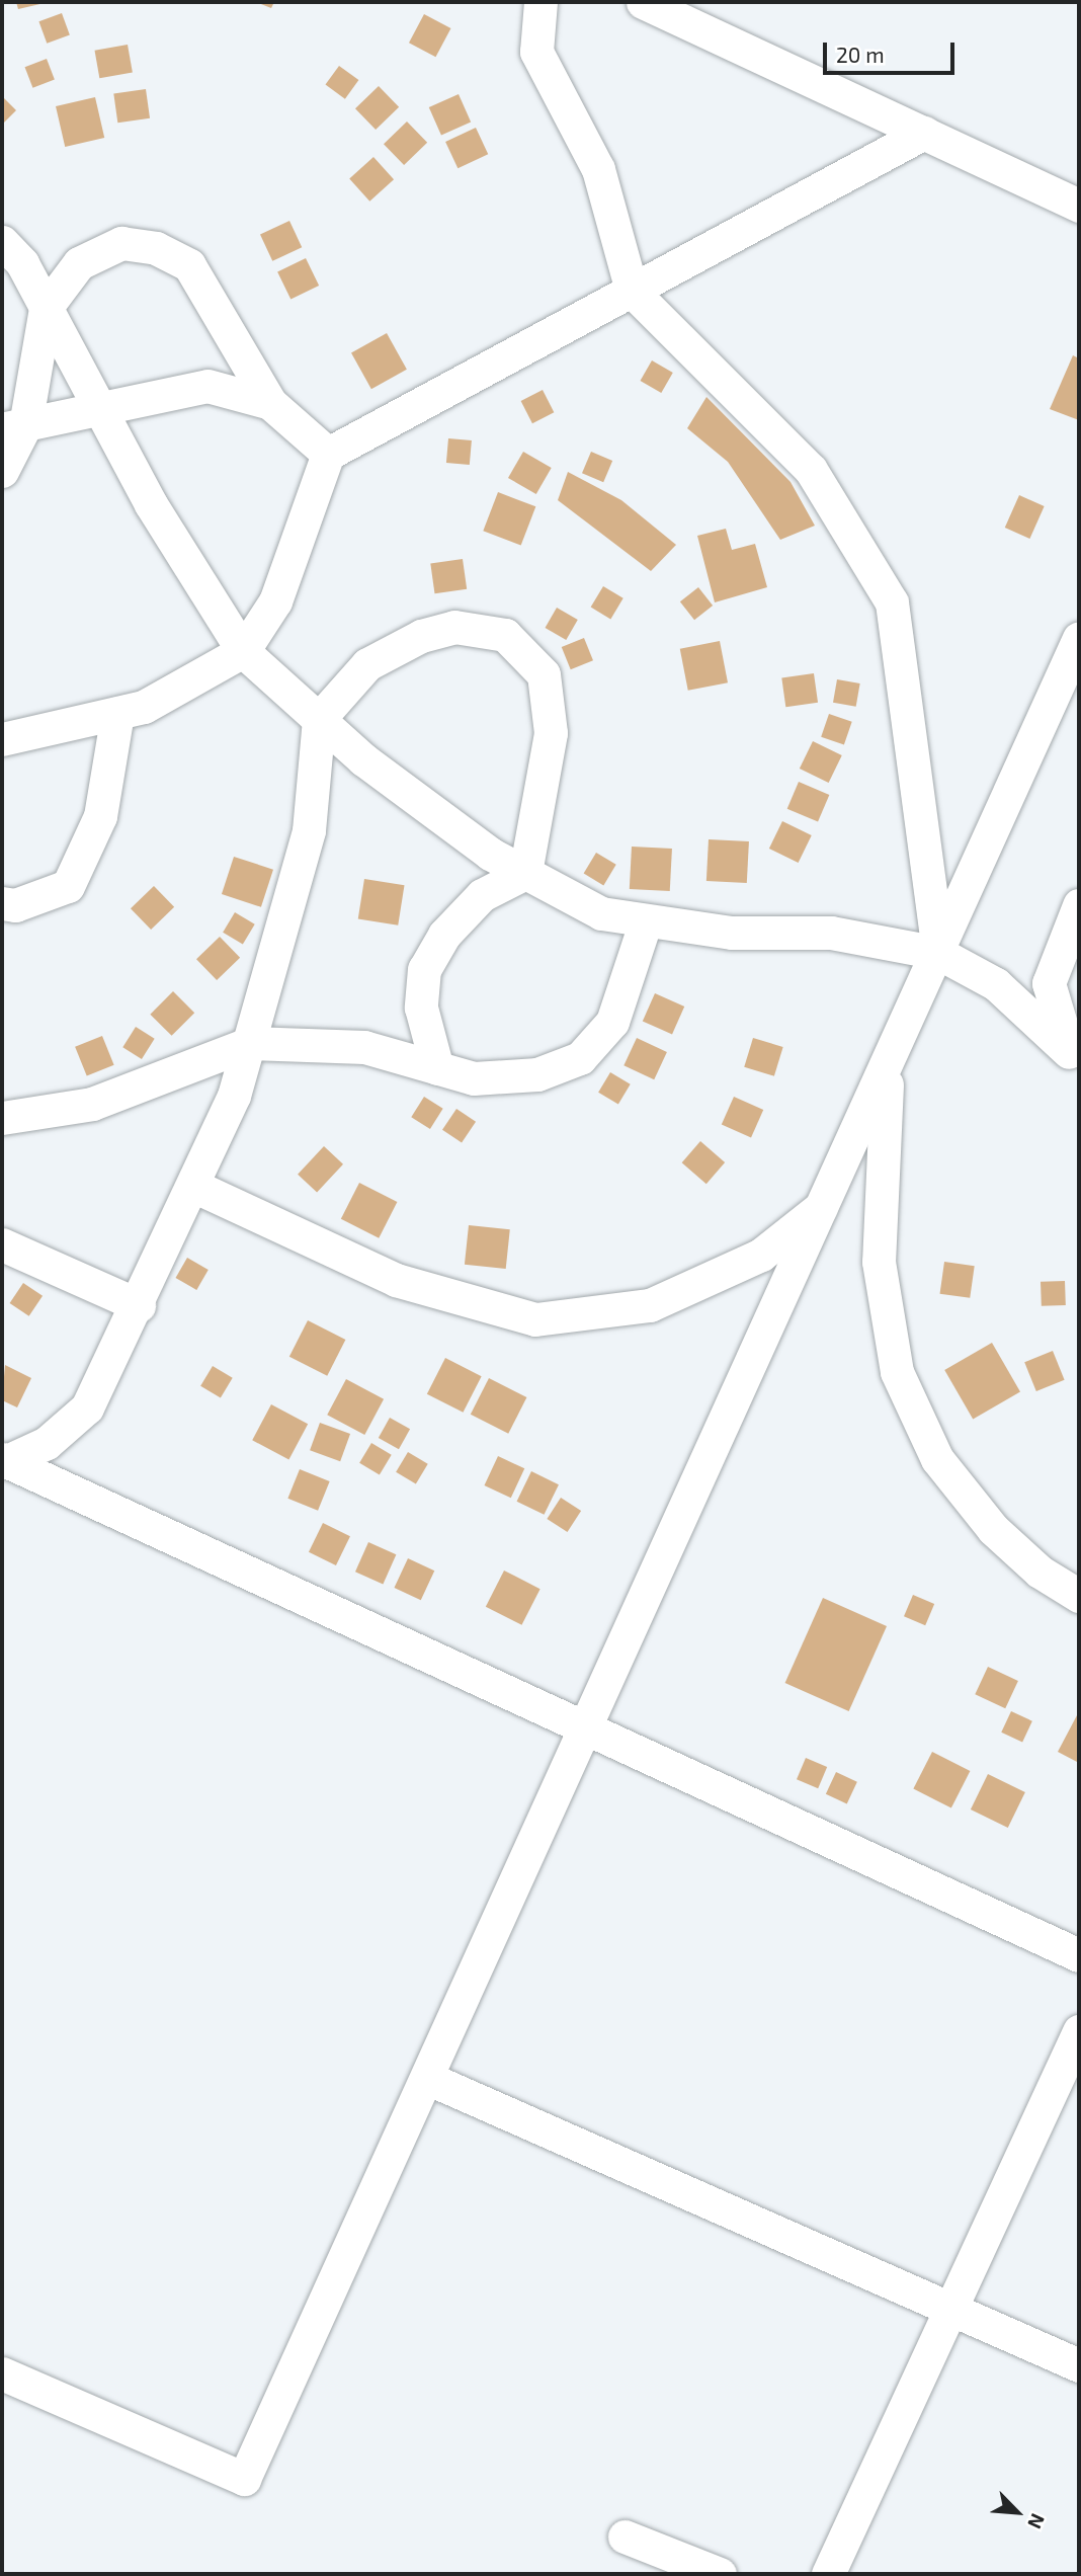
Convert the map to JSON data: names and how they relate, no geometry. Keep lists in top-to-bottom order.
{
  "scale_bar": "20 m",
  "north": "bottom right"
}
